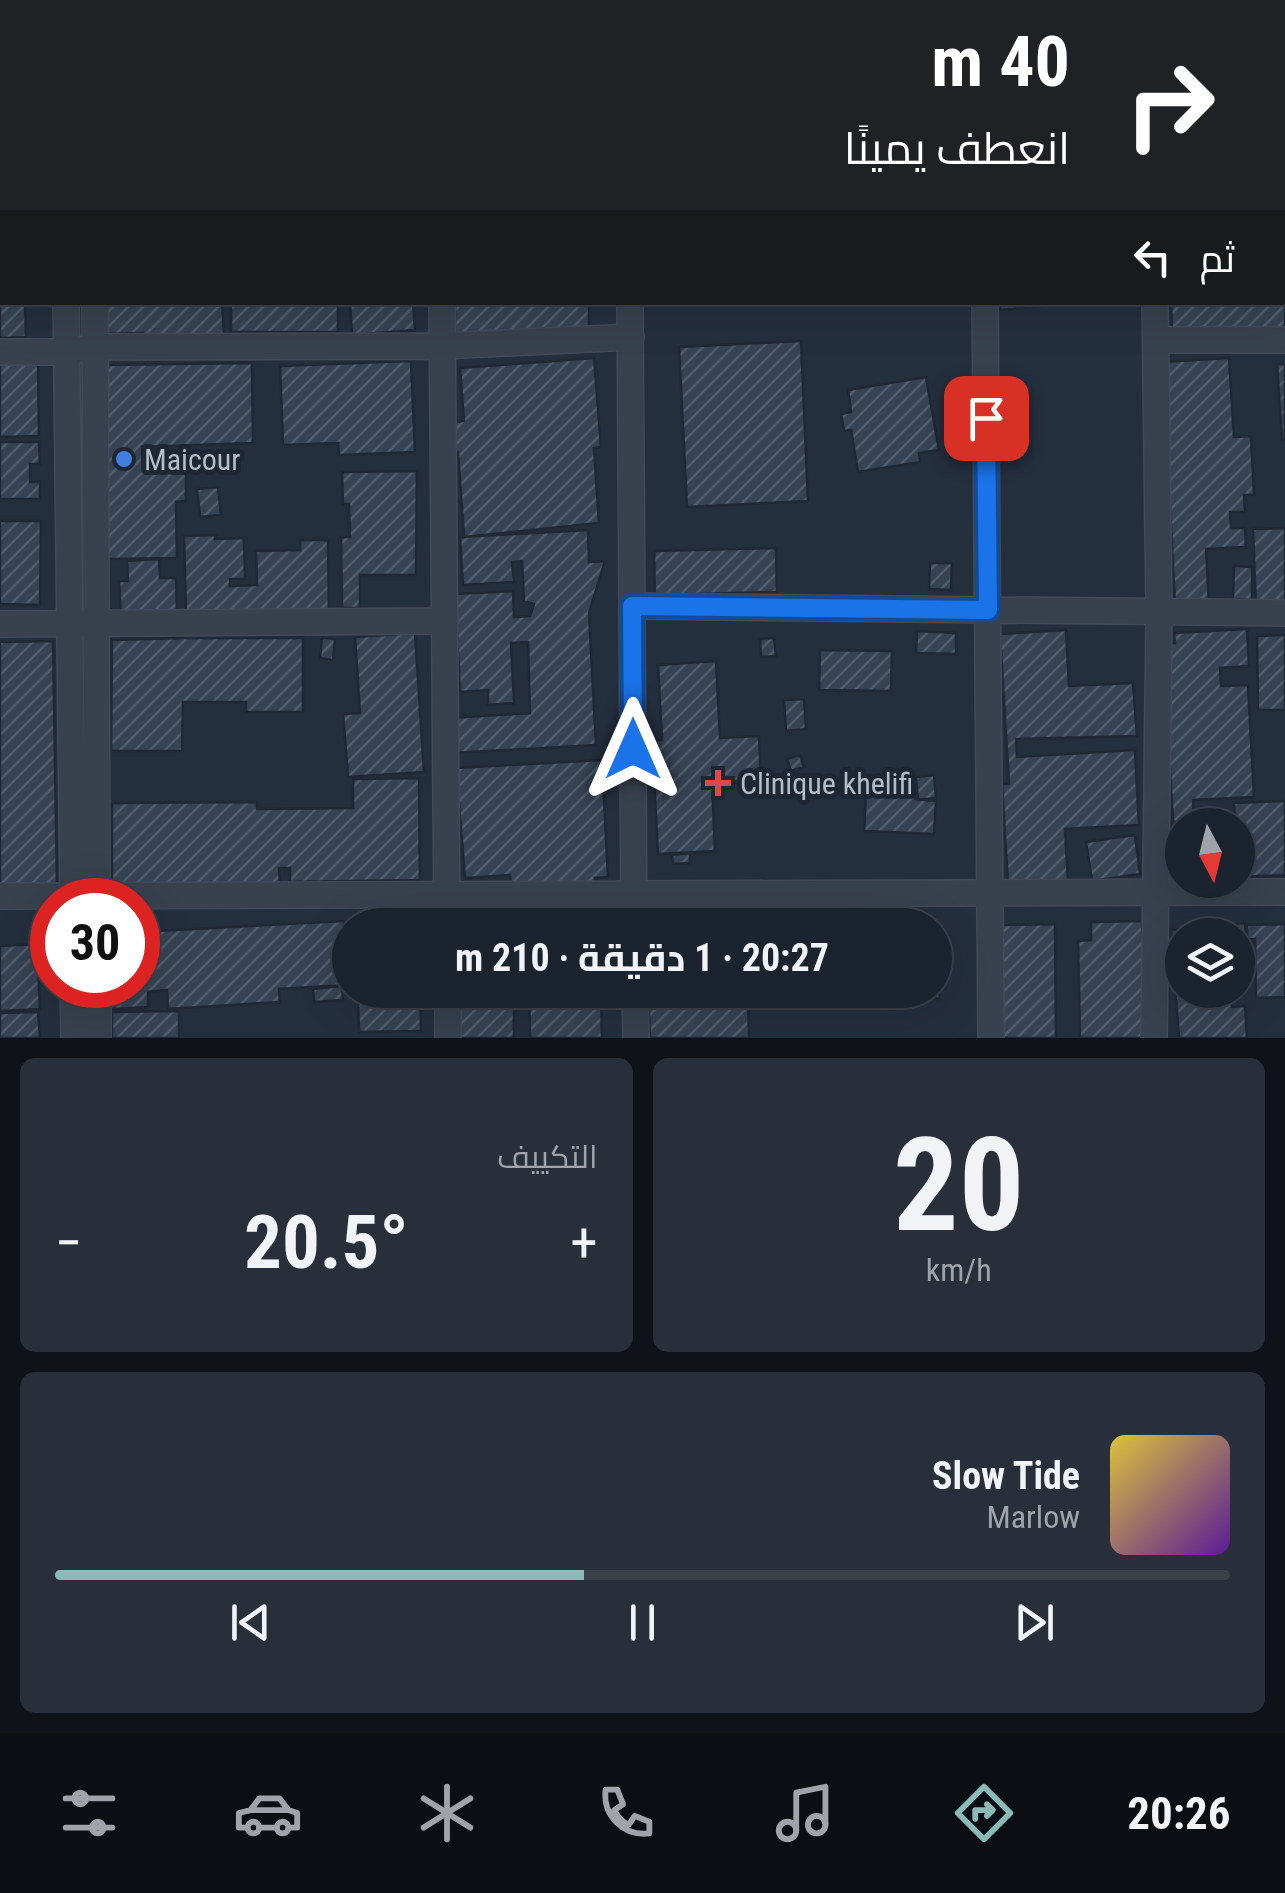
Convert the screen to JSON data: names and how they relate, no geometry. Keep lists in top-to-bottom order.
{
  "places": {
    "other": ["Maicour"],
    "health": ["Clinique khelifi"]
  },
  "north": "bottom",
  "page": {
    "turn": ["40 m", "انعطف يمينًا"],
    "then": "ثم",
    "limit": "30",
    "trip": "20:27 · 1 دقيقة · 210 m",
    "tile": [
      ["20", "km/h"],
      "التكييف"
    ],
    "heat": ["−", "20.5°", "+"],
    "song": ["Slow Tide", "Marlow"],
    "tabs": "20:26"
  }
}
